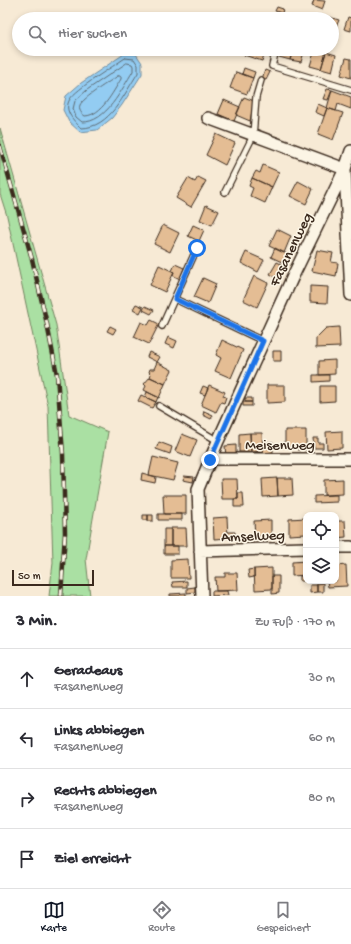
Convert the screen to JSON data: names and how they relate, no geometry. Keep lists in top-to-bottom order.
{
  "streets": {
    "street": ["Fasanenweg", "Meisenweg", "Amselweg"]
  },
  "crossings": [
    ["Fasanenweg", "Meisenweg"],
    ["Fasanenweg", "Amselweg"]
  ],
  "scale_bar": "50 m",
  "page": {
    "search": "Hier suchen",
    "scale": "50 m",
    "heading": ["3 Min.", "Zu Fuß · 170 m"],
    "list": [
      ["Geradeaus", "Fasanenweg", "30 m"],
      ["Links abbiegen", "Fasanenweg", "60 m"],
      ["Rechts abbiegen", "Fasanenweg", "80 m"],
      "Ziel erreicht"
    ],
    "nav": ["Karte", "Route", "Gespeichert"]
  }
}
